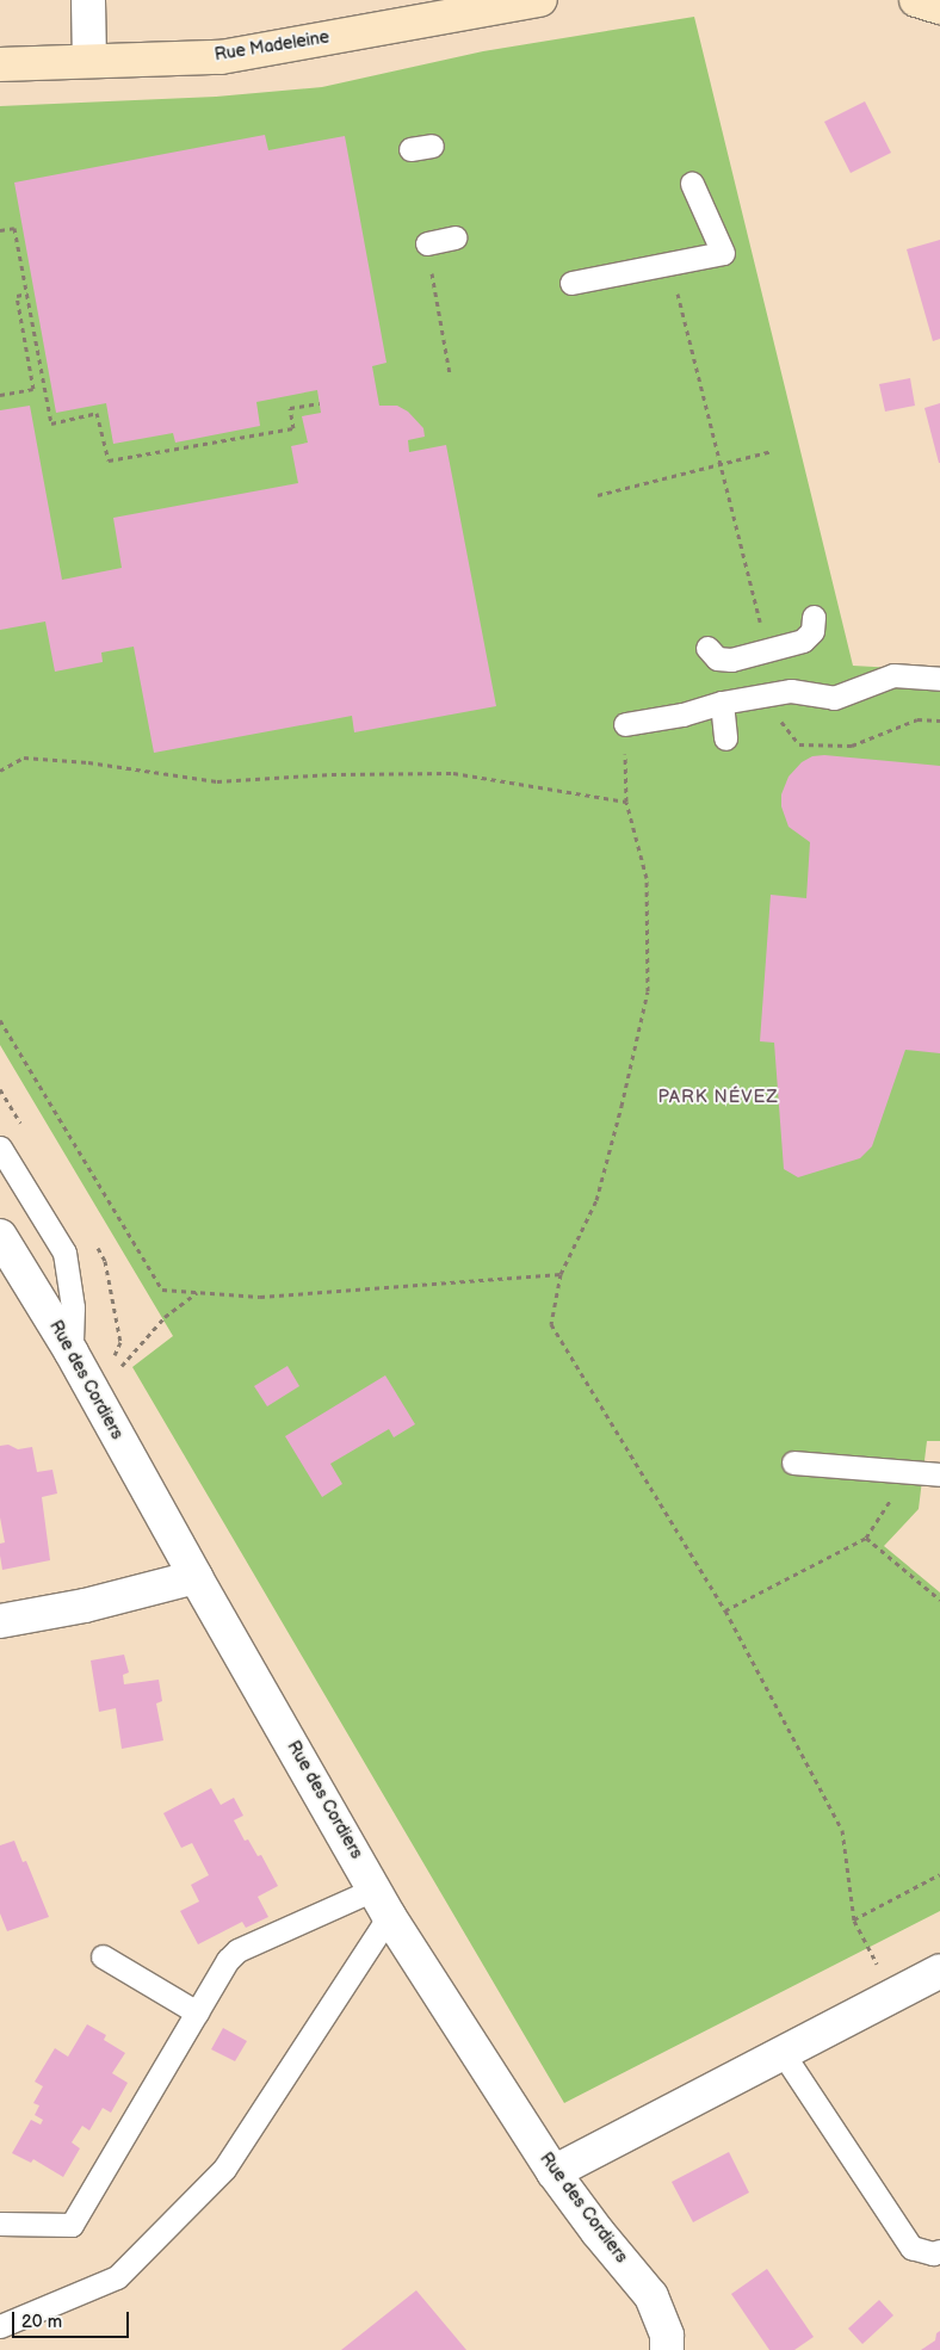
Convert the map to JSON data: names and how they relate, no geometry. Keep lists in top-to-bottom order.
{
  "streets": {
    "main road": ["Rue Madeleine"],
    "street": ["Rue des Cordiers"]
  },
  "districts": ["PARK NÉVEZ"],
  "scale_bar": "20 m"
}
